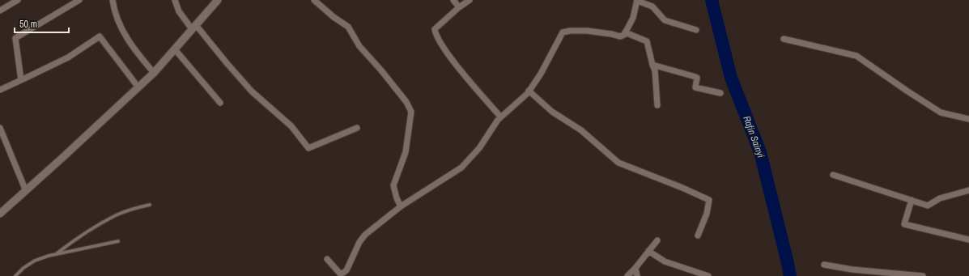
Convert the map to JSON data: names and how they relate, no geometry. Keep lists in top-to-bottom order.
{
  "water": ["Rafin Sainyi"],
  "scale_bar": "50 m"
}
